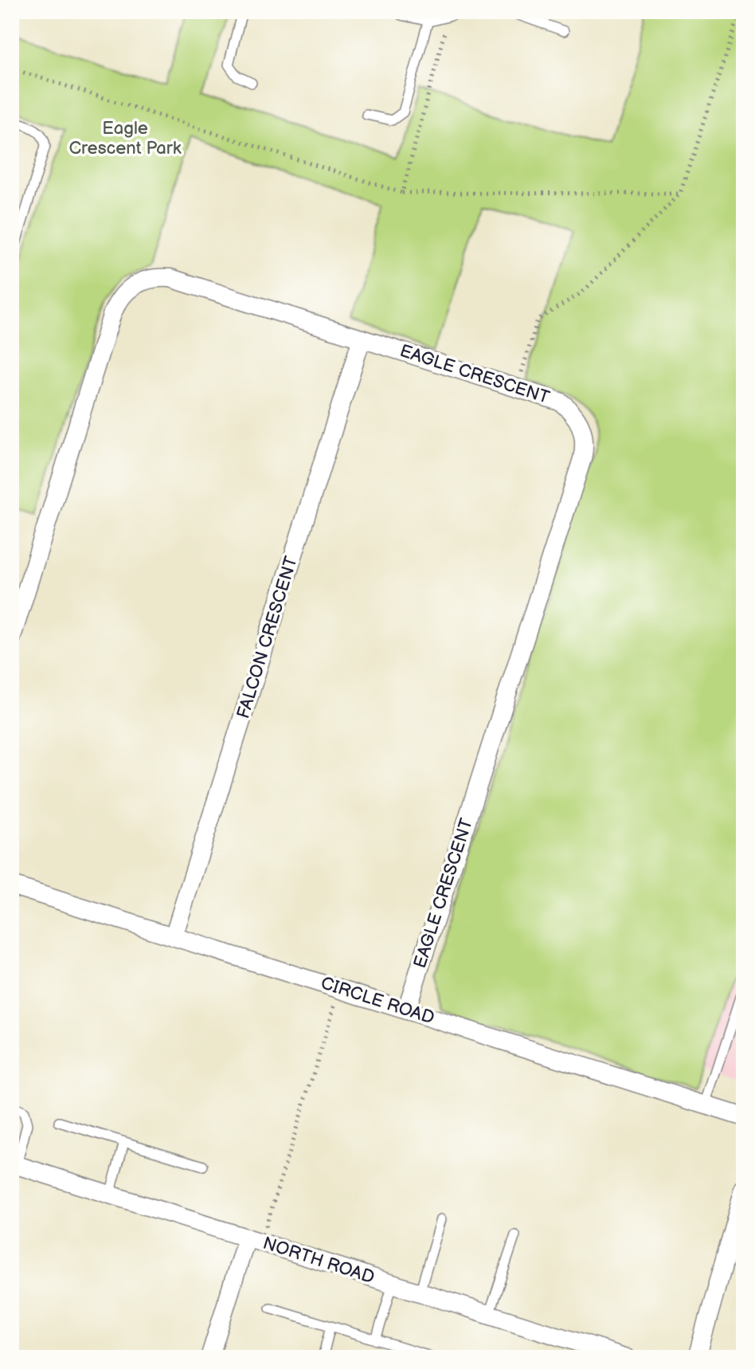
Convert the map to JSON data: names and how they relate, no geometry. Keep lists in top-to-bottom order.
{
  "streets": {
    "street": [
      "EAGLE CRESCENT",
      "FALCON CRESCENT",
      "CIRCLE ROAD",
      "NORTH ROAD"
    ]
  },
  "crossings": [
    ["EAGLE CRESCENT", "FALCON CRESCENT"],
    ["EAGLE CRESCENT", "CIRCLE ROAD"],
    ["FALCON CRESCENT", "CIRCLE ROAD"]
  ],
  "parks": ["Eagle Crescent Park"]
}
